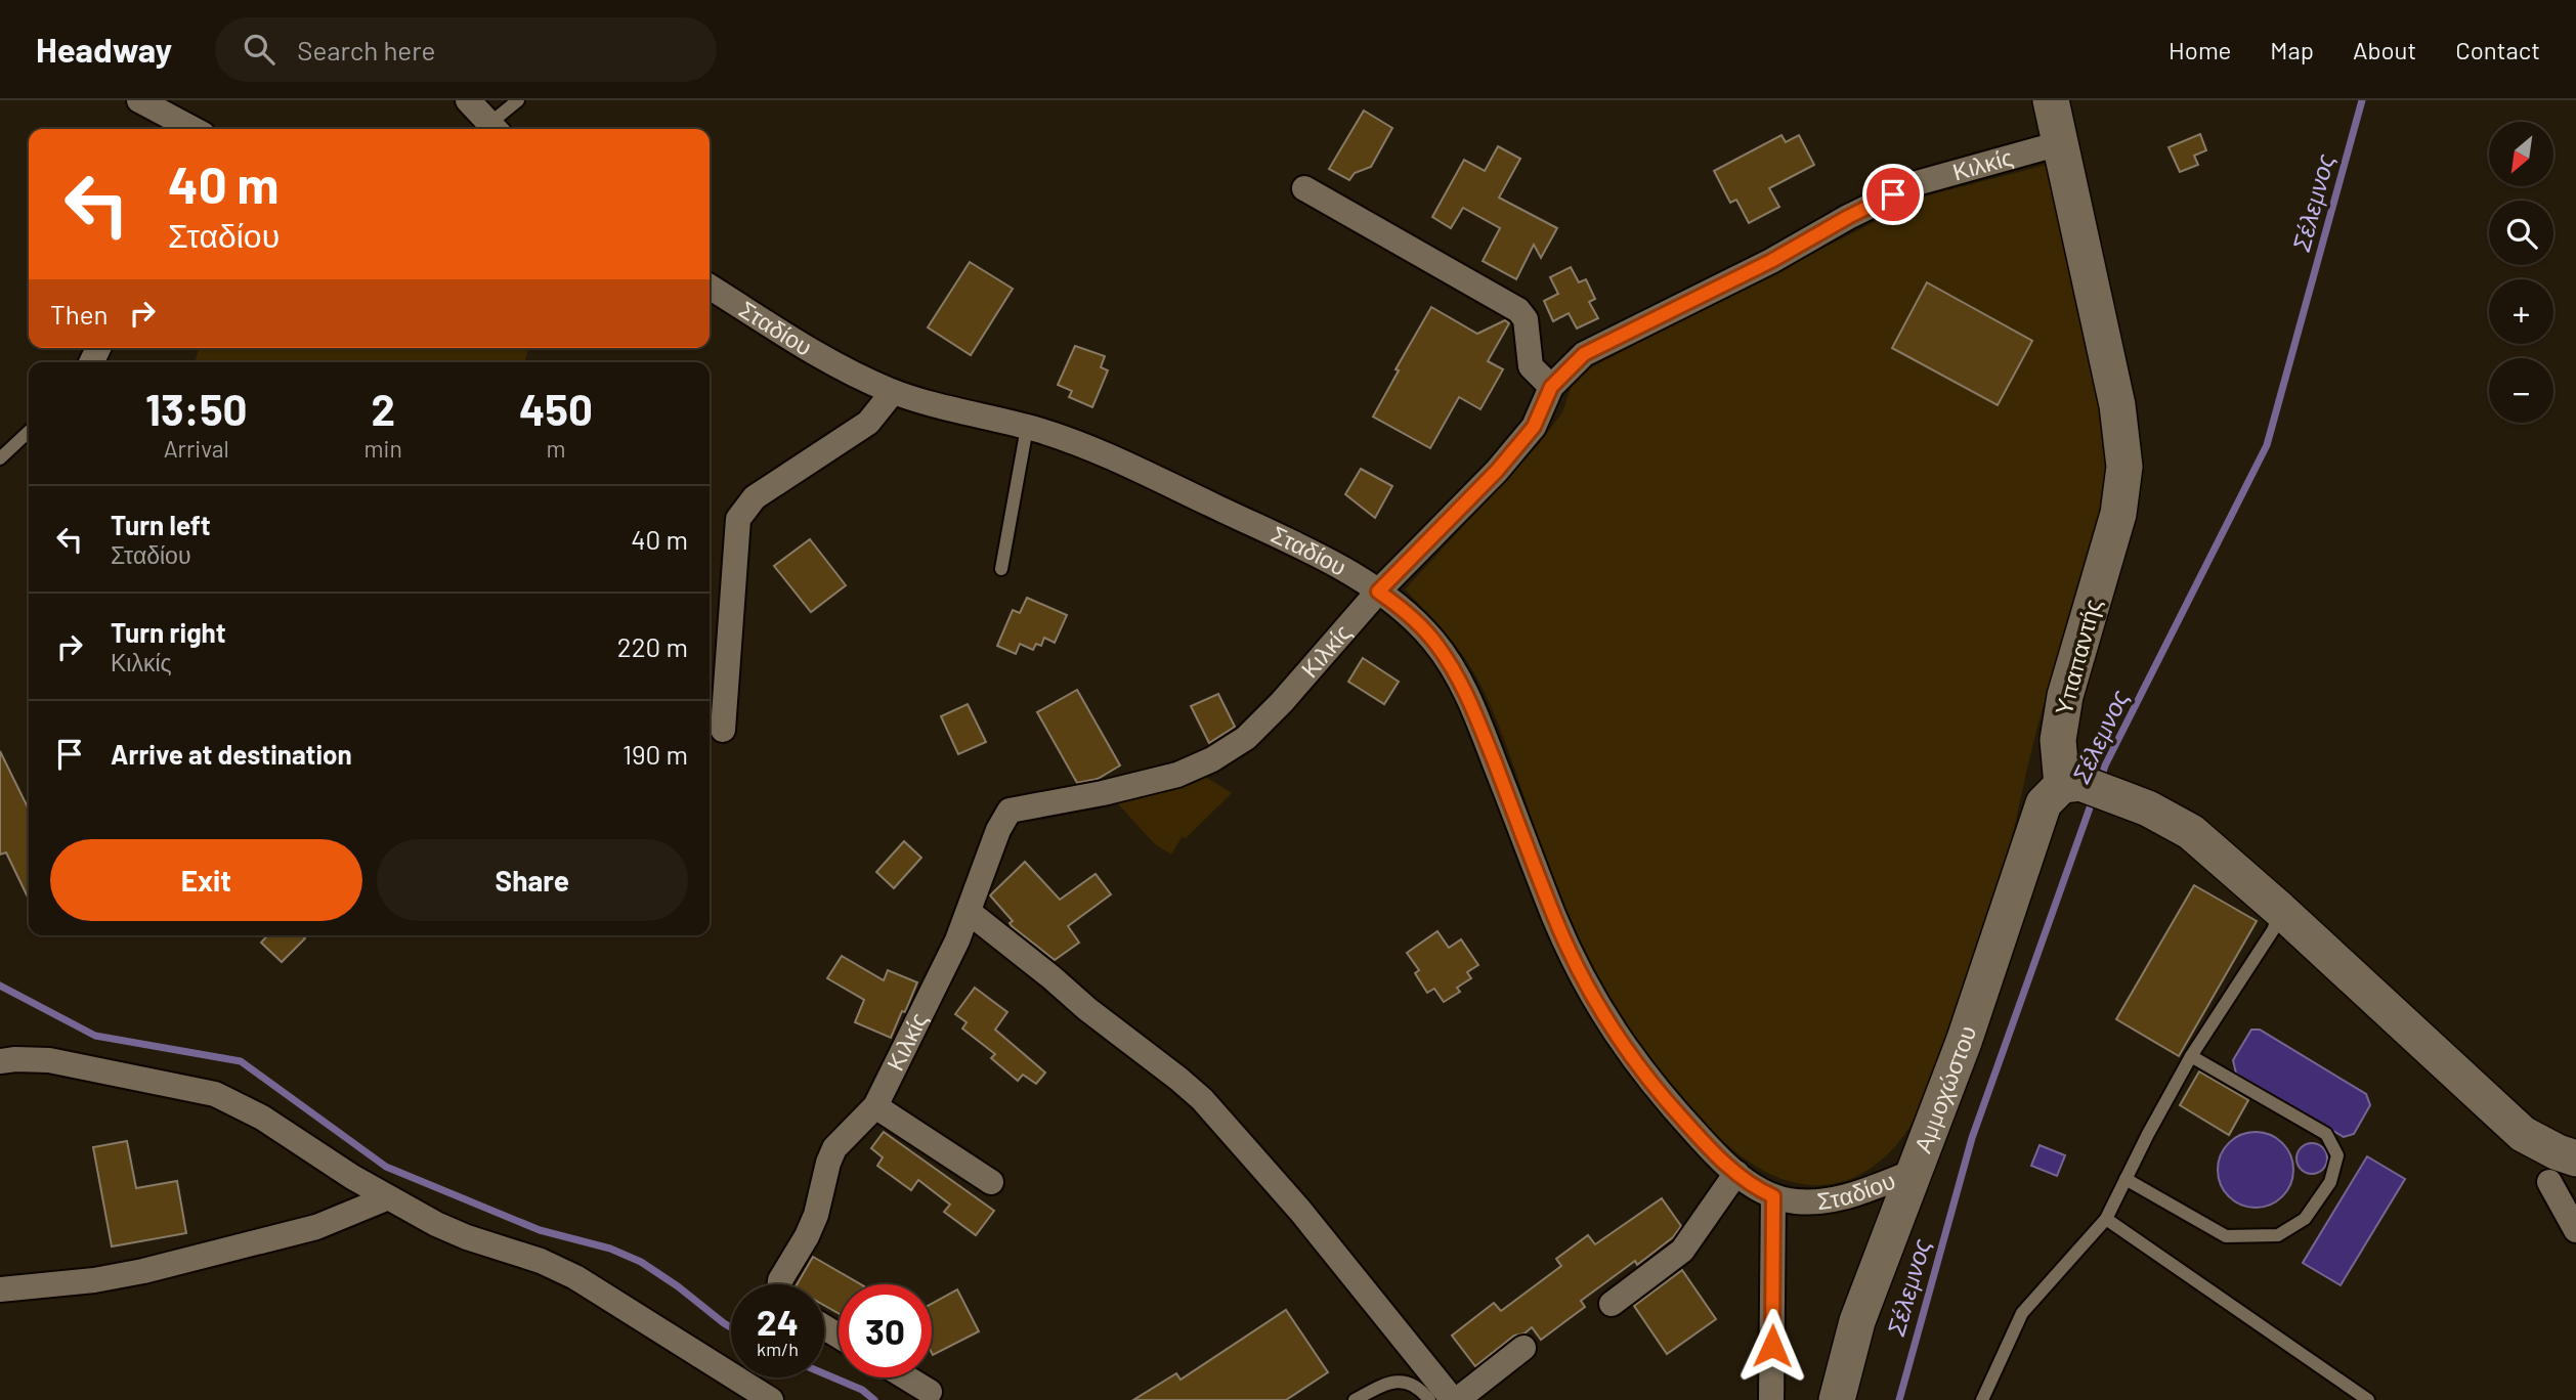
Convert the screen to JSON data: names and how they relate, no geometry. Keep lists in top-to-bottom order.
{
  "streets": {
    "street": [
      "Κιλκίς",
      "Σταδίου",
      "Υπαπαντής",
      "Αμμοχώστου"
    ]
  },
  "crossings": [
    ["Κιλκίς", "Σταδίου"],
    ["Κιλκίς", "Υπαπαντής"],
    ["Σταδίου", "Αμμοχώστου"],
    ["Υπαπαντής", "Αμμοχώστου"]
  ],
  "water": ["Σέλεμνος"],
  "north": "bottom left",
  "page": {
    "header": "Headway",
    "search": "Search here",
    "nav": [
      "Home",
      "Map",
      "About",
      "Contact"
    ],
    "map_buttons": ["+", "−"],
    "turn": ["40 m", "Σταδίου"],
    "then": "Then",
    "eta": [
      "13:50",
      "Arrival",
      "2",
      "min",
      "450",
      "m"
    ],
    "list": [
      {
        "name": "Turn left",
        "note": "Σταδίου",
        "value": "40 m"
      },
      {
        "name": "Turn right",
        "note": "Κιλκίς",
        "value": "220 m"
      },
      {
        "name": "Arrive at destination",
        "value": "190 m"
      }
    ],
    "buttons": ["Exit", "Share"],
    "speed": "24 km/h",
    "limit": "30"
  }
}
